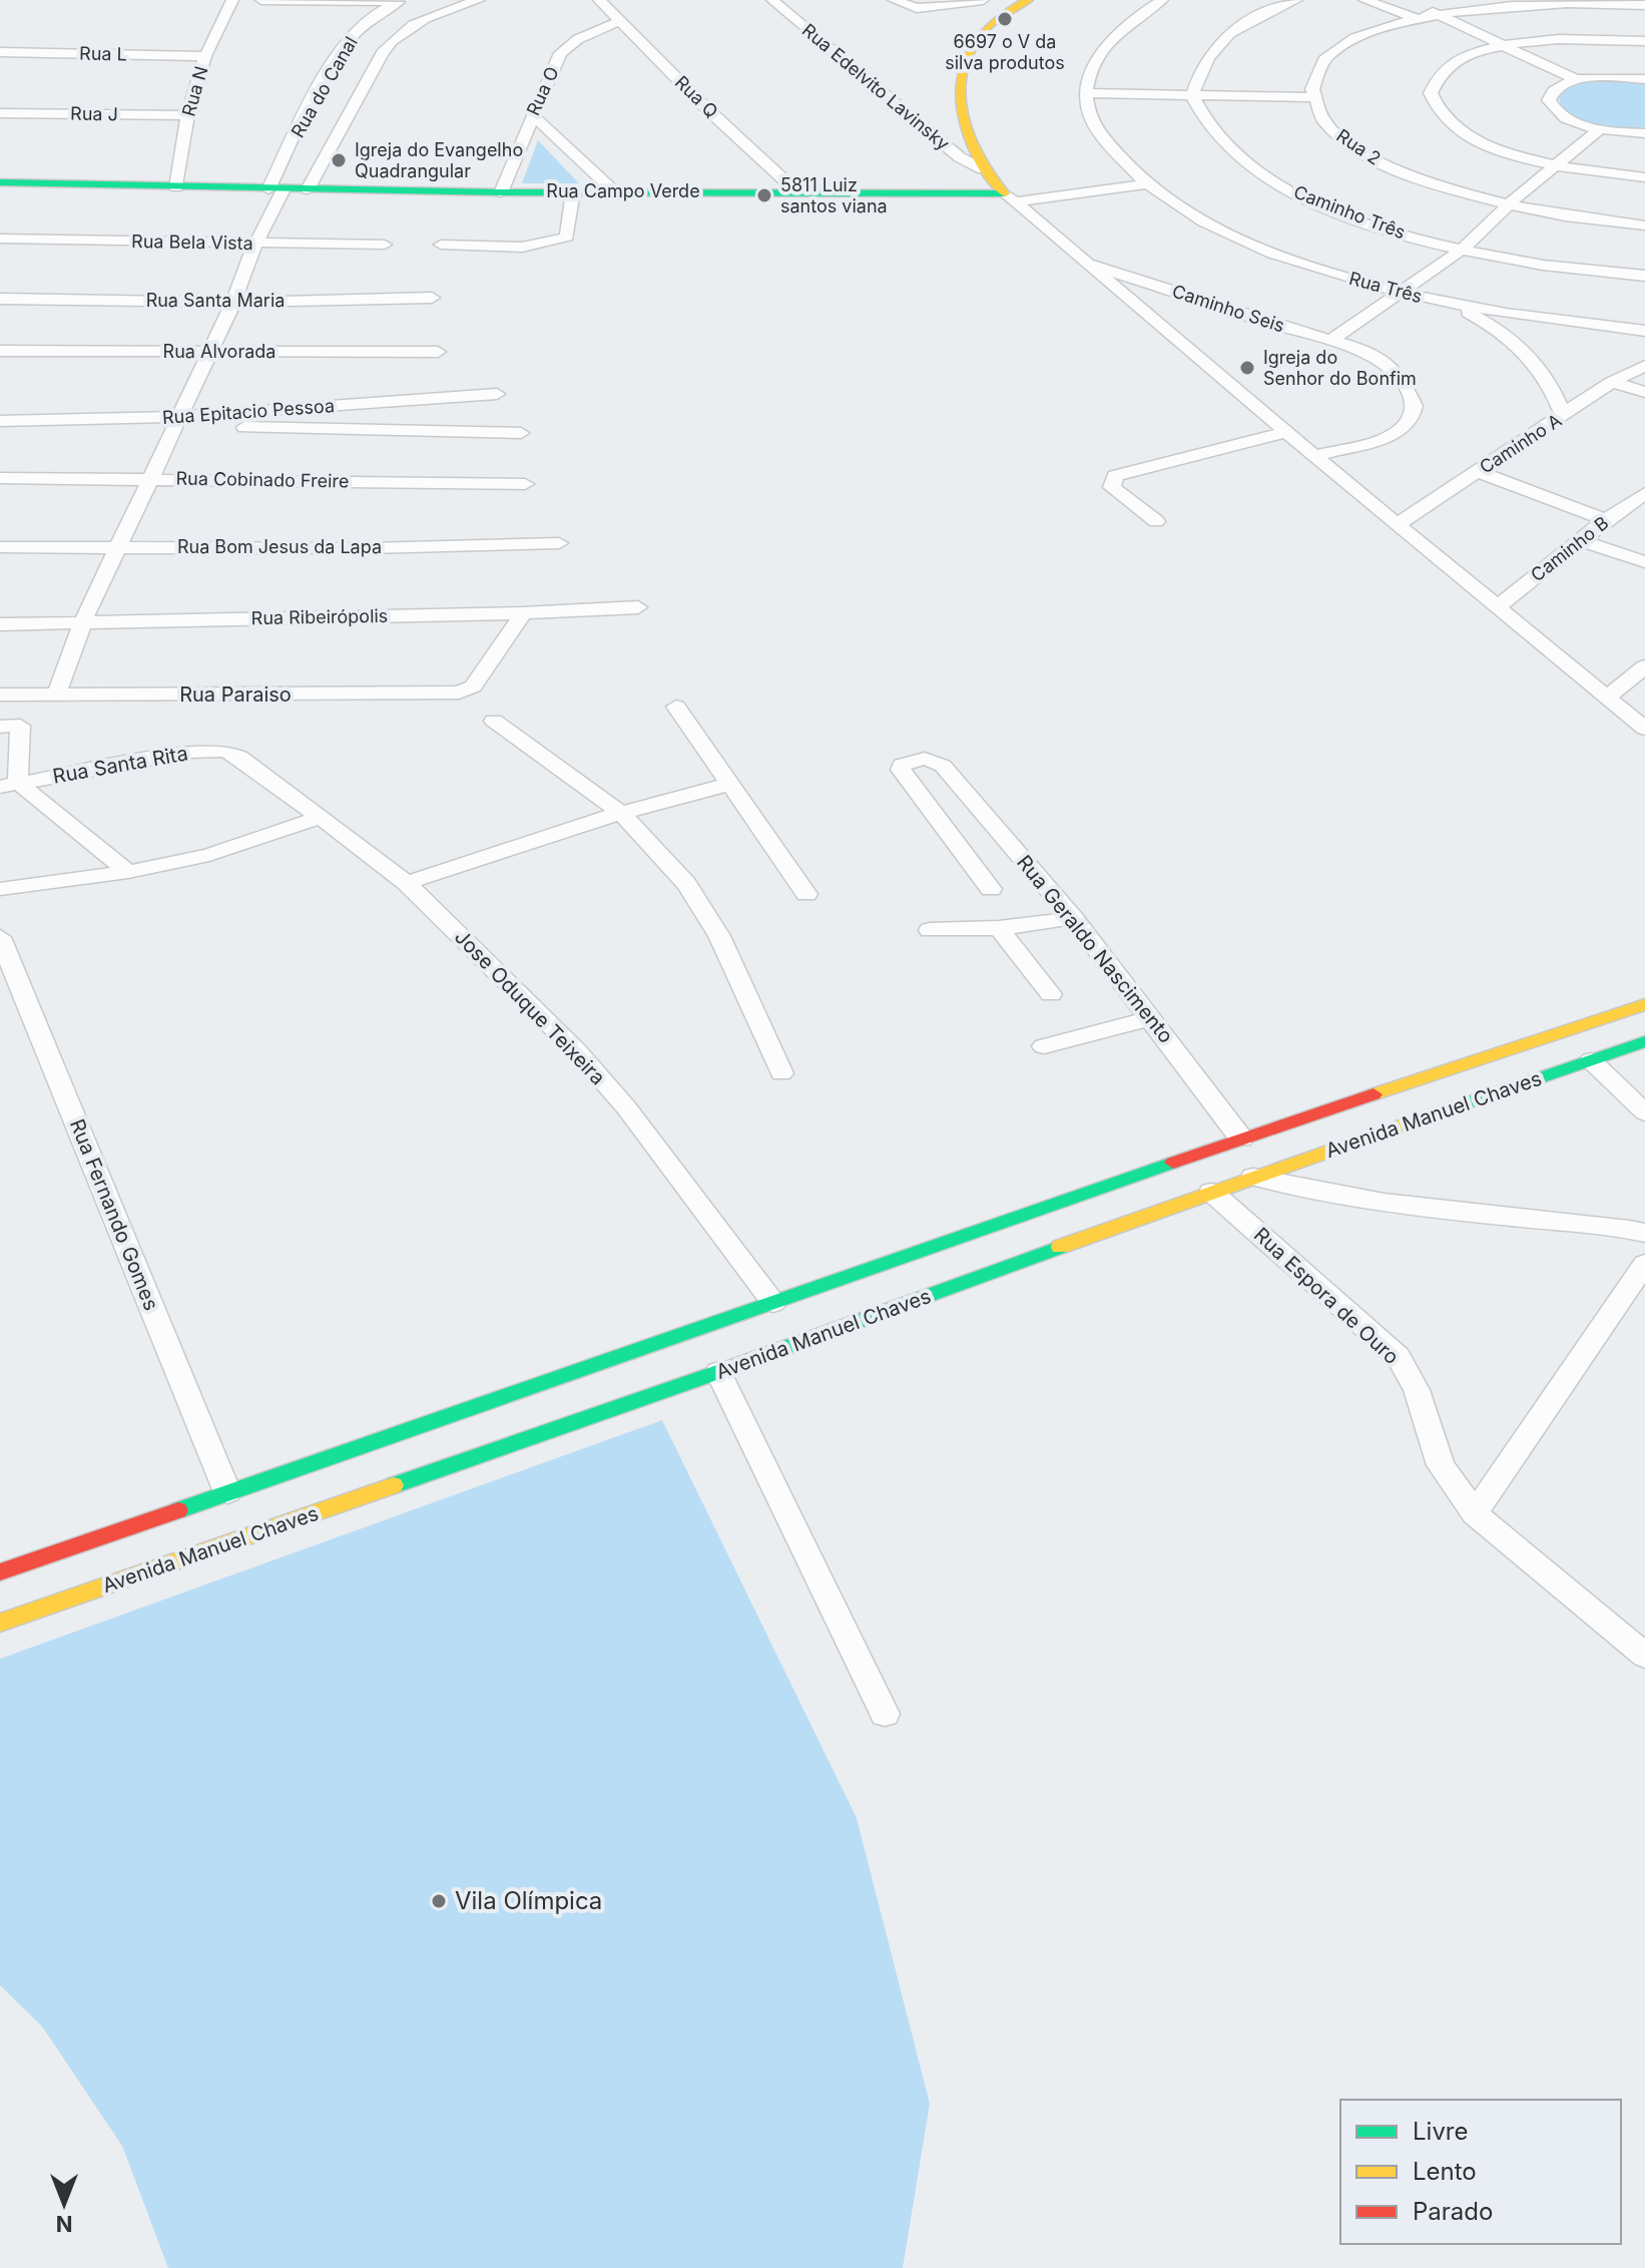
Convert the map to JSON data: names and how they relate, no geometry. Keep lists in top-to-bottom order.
{
  "streets": {
    "main road": ["Rua Campo Verde", "Avenida Manuel Chaves"],
    "street": [
      "Rua L",
      "Rua do Canal",
      "Rua Edelvito Lavinsky",
      "Rua N",
      "Rua O",
      "Rua Q",
      "Rua J",
      "Rua 2",
      "Caminho Três",
      "Rua Bela Vista",
      "Rua Três",
      "Rua Santa Maria",
      "Caminho Seis",
      "Rua Alvorada",
      "Rua Epitacio Pessoa",
      "Caminho A",
      "Rua Cobinado Freire",
      "Rua Bom Jesus da Lapa",
      "Caminho B",
      "Rua Ribeirópolis",
      "Rua Paraiso",
      "Rua Santa Rita",
      "Rua Geraldo Nascimento",
      "Jose Oduque Teixeira",
      "Rua Fernando Gomes",
      "Rua Espora de Ouro"
    ]
  },
  "crossings": [
    ["Rua L", "Rua N"],
    ["Rua do Canal", "Rua Campo Verde"],
    ["Rua do Canal", "Rua Bela Vista"],
    ["Rua do Canal", "Rua Santa Maria"],
    ["Rua do Canal", "Rua Alvorada"],
    ["Rua do Canal", "Rua Epitacio Pessoa"],
    ["Rua do Canal", "Rua Cobinado Freire"],
    ["Rua do Canal", "Rua Bom Jesus da Lapa"],
    ["Rua do Canal", "Rua Ribeirópolis"],
    ["Rua do Canal", "Rua Paraiso"],
    ["Rua N", "Rua J"],
    ["Rua N", "Rua Campo Verde"],
    ["Rua O", "Rua Q"],
    ["Rua O", "Rua Campo Verde"],
    ["Rua Q", "Rua Campo Verde"],
    ["Rua Campo Verde", "Caminho Seis"],
    ["Caminho Seis", "Caminho A"],
    ["Caminho Seis", "Caminho B"],
    ["Rua Ribeirópolis", "Rua Paraiso"],
    ["Rua Santa Rita", "Jose Oduque Teixeira"],
    ["Rua Geraldo Nascimento", "Avenida Manuel Chaves"],
    ["Jose Oduque Teixeira", "Avenida Manuel Chaves"],
    ["Avenida Manuel Chaves", "Rua Fernando Gomes"],
    ["Avenida Manuel Chaves", "Rua Espora de Ouro"]
  ],
  "places": [
    "6697 o V da silva produtos",
    "Igreja do Evangelho Quadrangular",
    "5811 Luiz santos viana",
    "Igreja do Senhor do Bonfim",
    "Vila Olímpica"
  ],
  "legend": ["Livre", "Lento", "Parado"],
  "north": "bottom"
}
